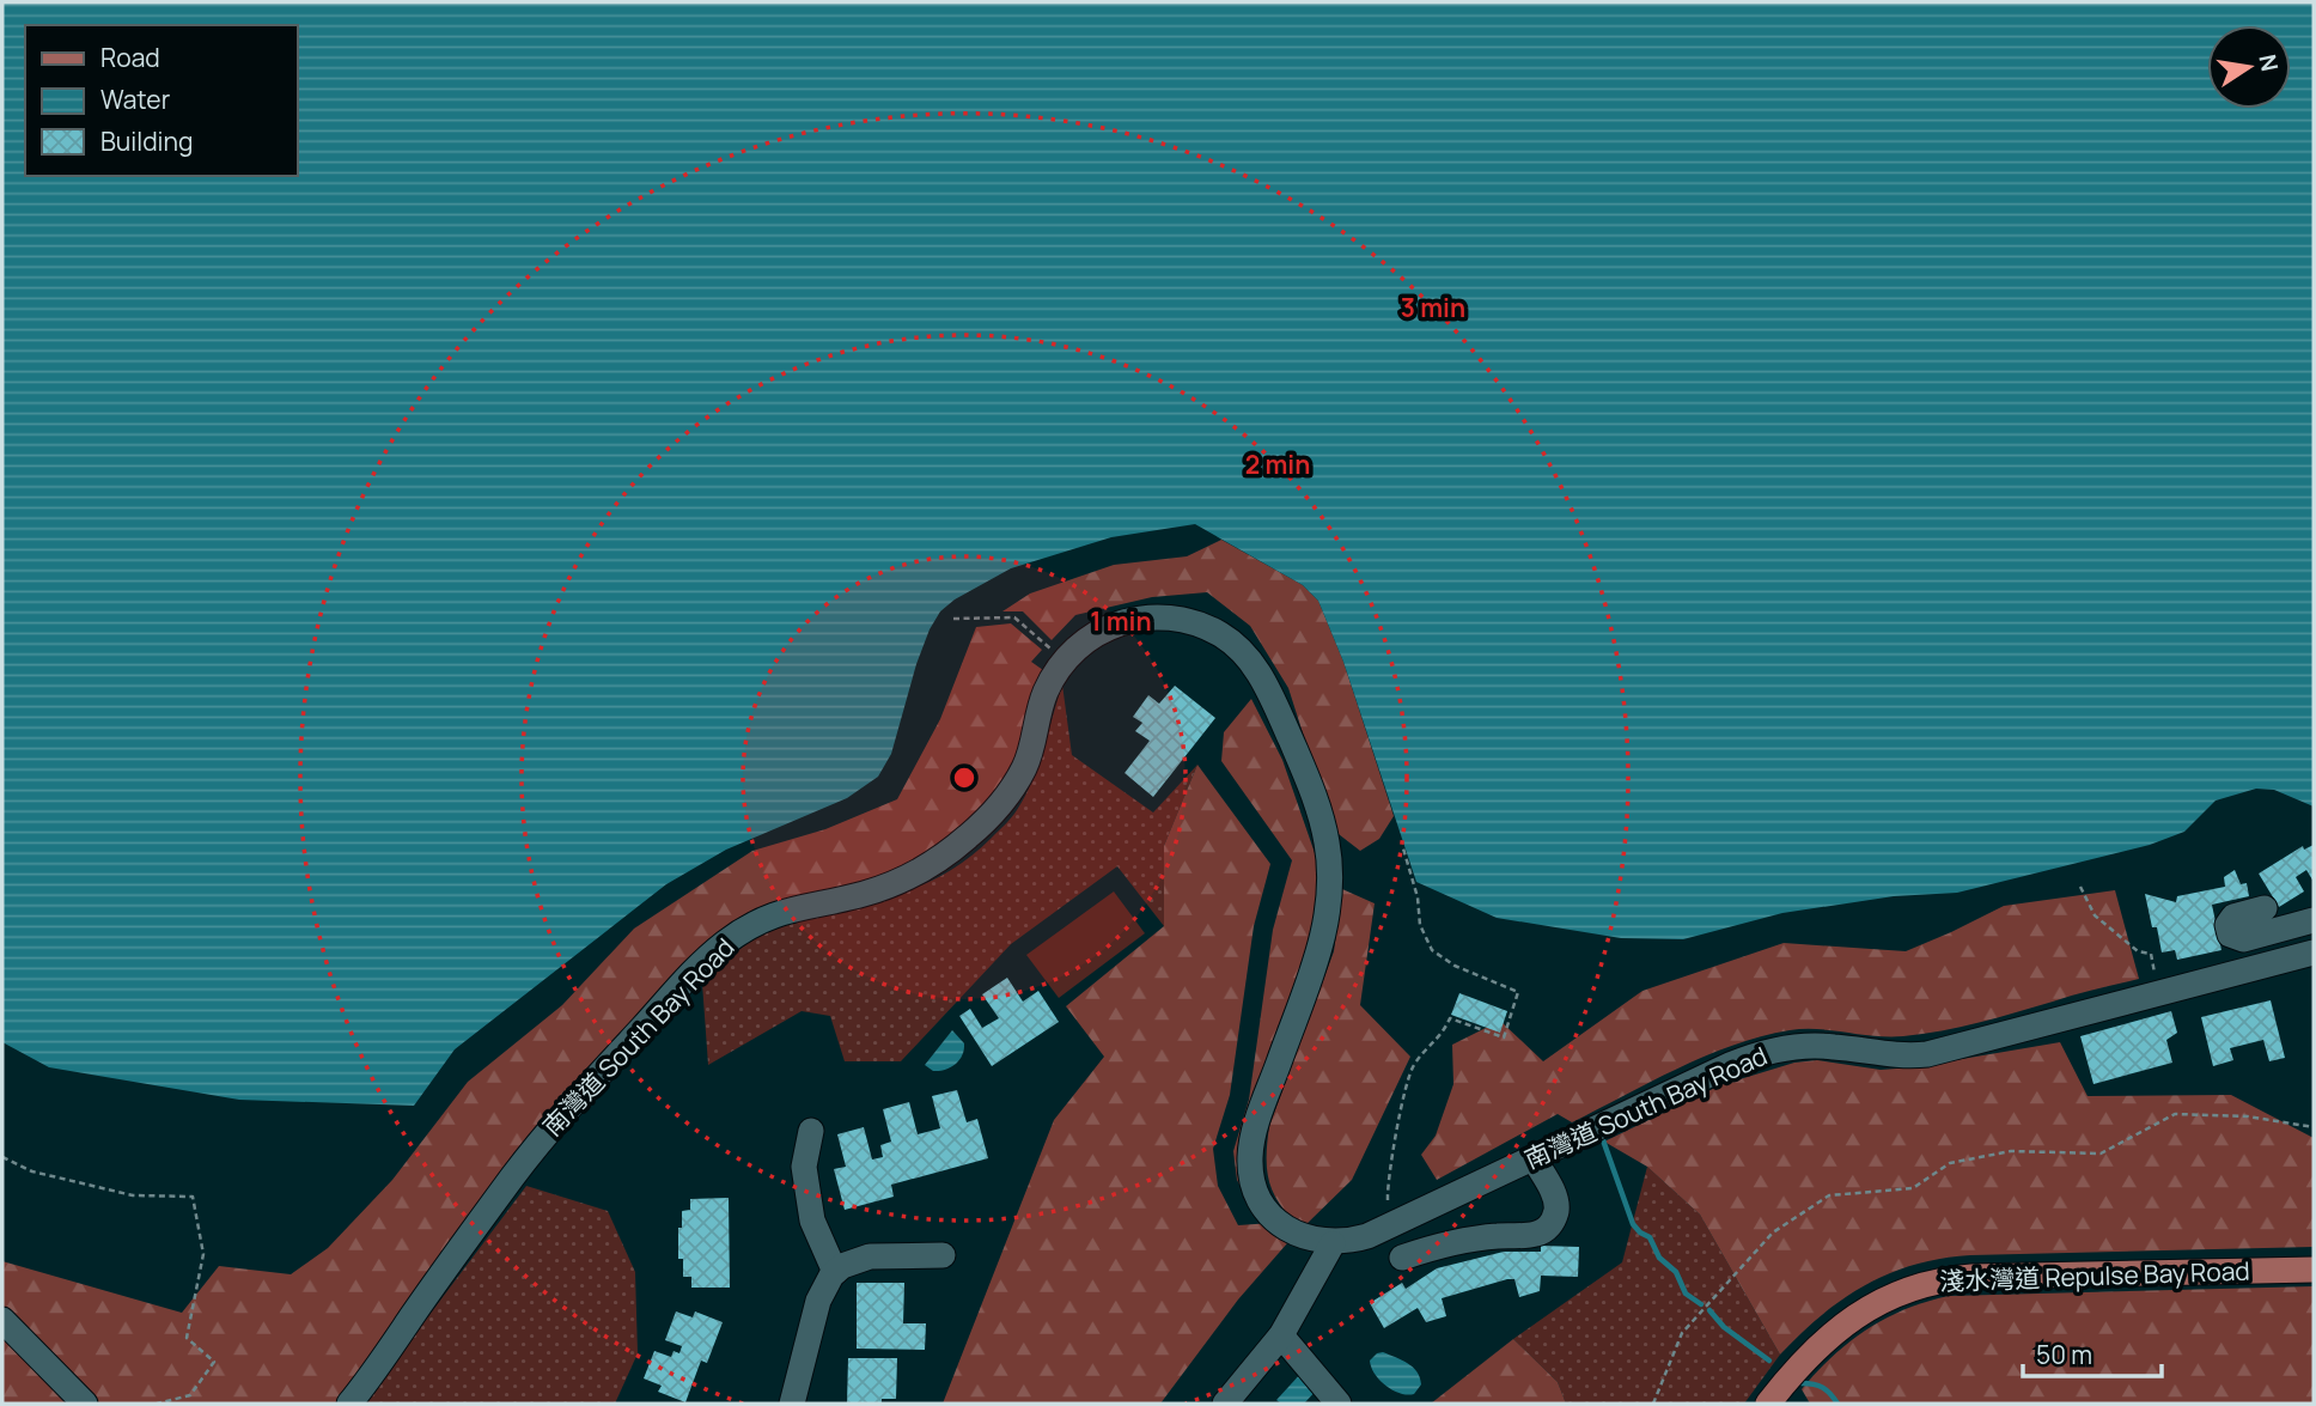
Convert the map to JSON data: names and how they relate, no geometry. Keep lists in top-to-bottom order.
{
  "streets": {
    "main road": ["淺水灣道 Repulse Bay Road"],
    "street": ["南灣道 South Bay Road"]
  },
  "legend": ["Road", "Water", "Building"],
  "scale_bar": "50 m",
  "north": "right",
  "rings": ["3 min", "2 min", "1 min"]
}
